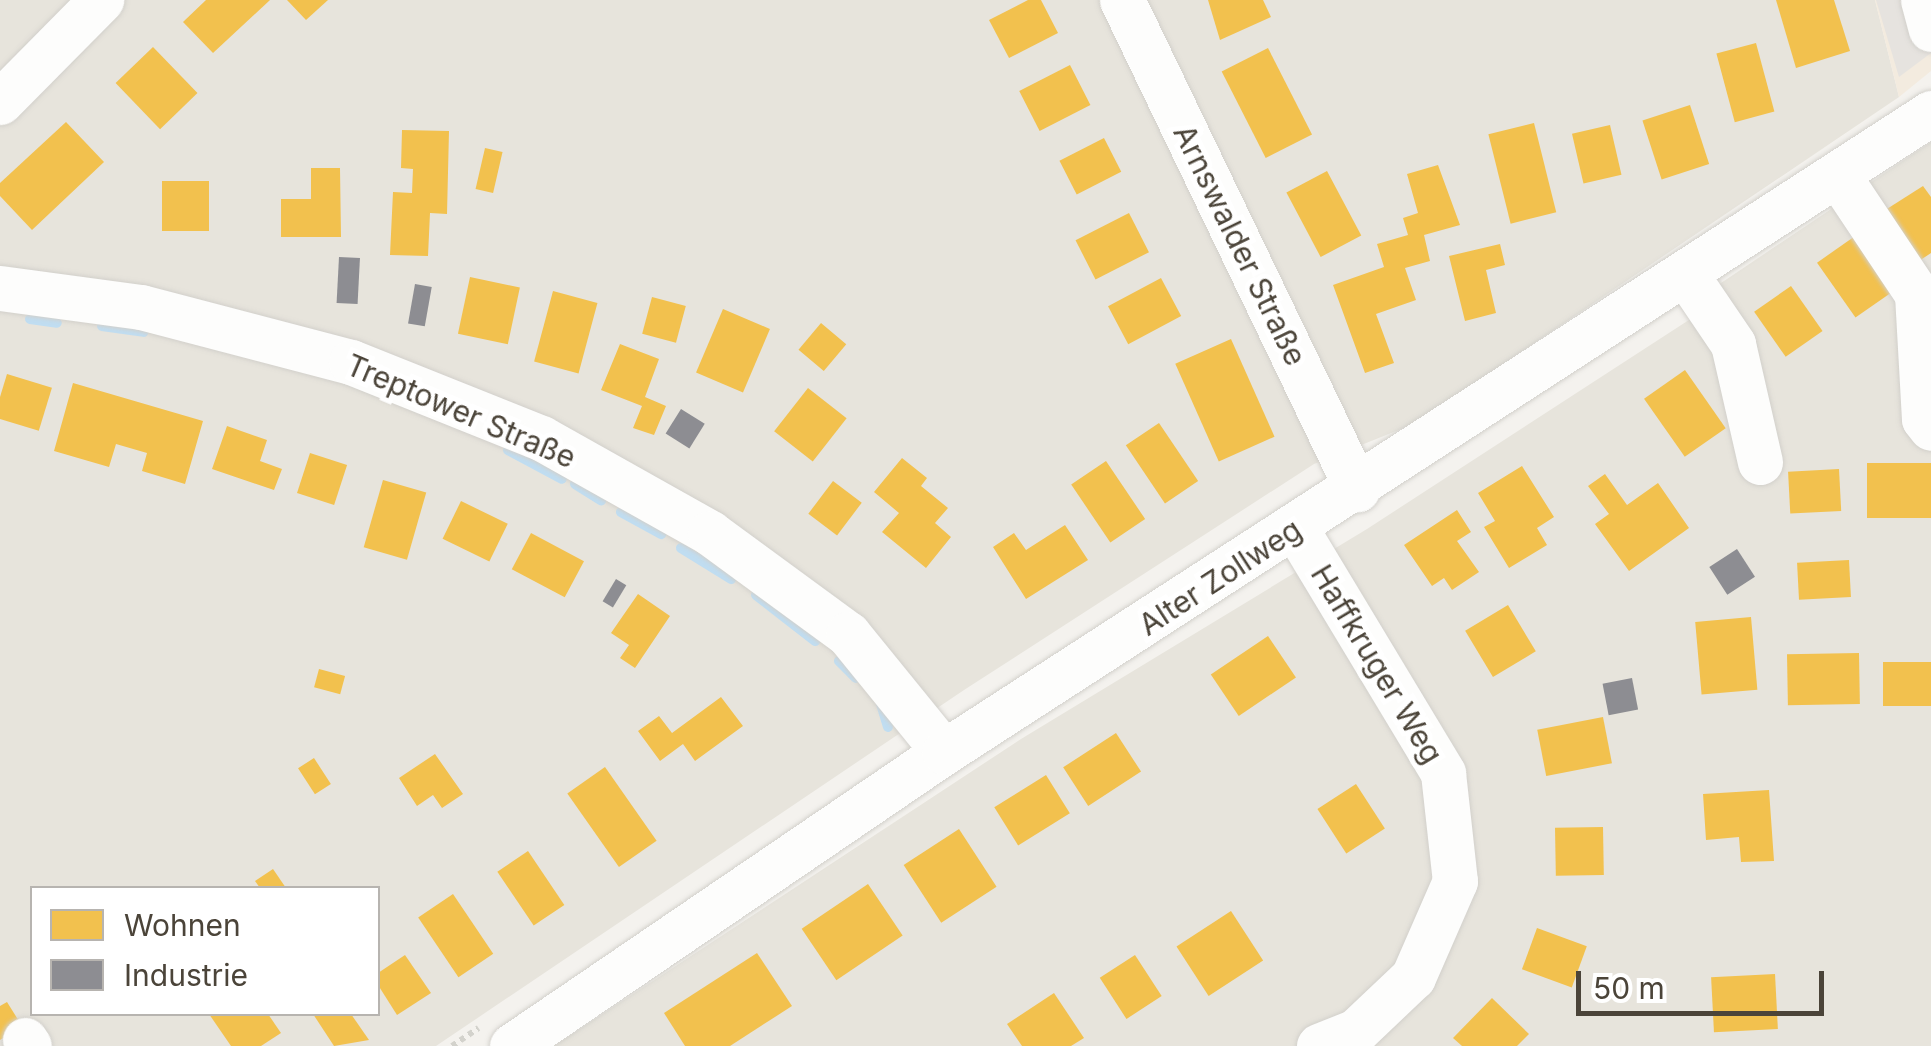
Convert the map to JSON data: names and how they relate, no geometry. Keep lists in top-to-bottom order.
{
  "streets": {
    "street": [
      "Arnswalder Straße",
      "Treptower Straße",
      "Alter Zollweg",
      "Haffkruger Weg"
    ]
  },
  "crossings": [
    ["Arnswalder Straße", "Alter Zollweg"],
    ["Treptower Straße", "Alter Zollweg"],
    ["Alter Zollweg", "Haffkruger Weg"]
  ],
  "legend": ["Wohnen", "Industrie"],
  "scale_bar": "50 m"
}
